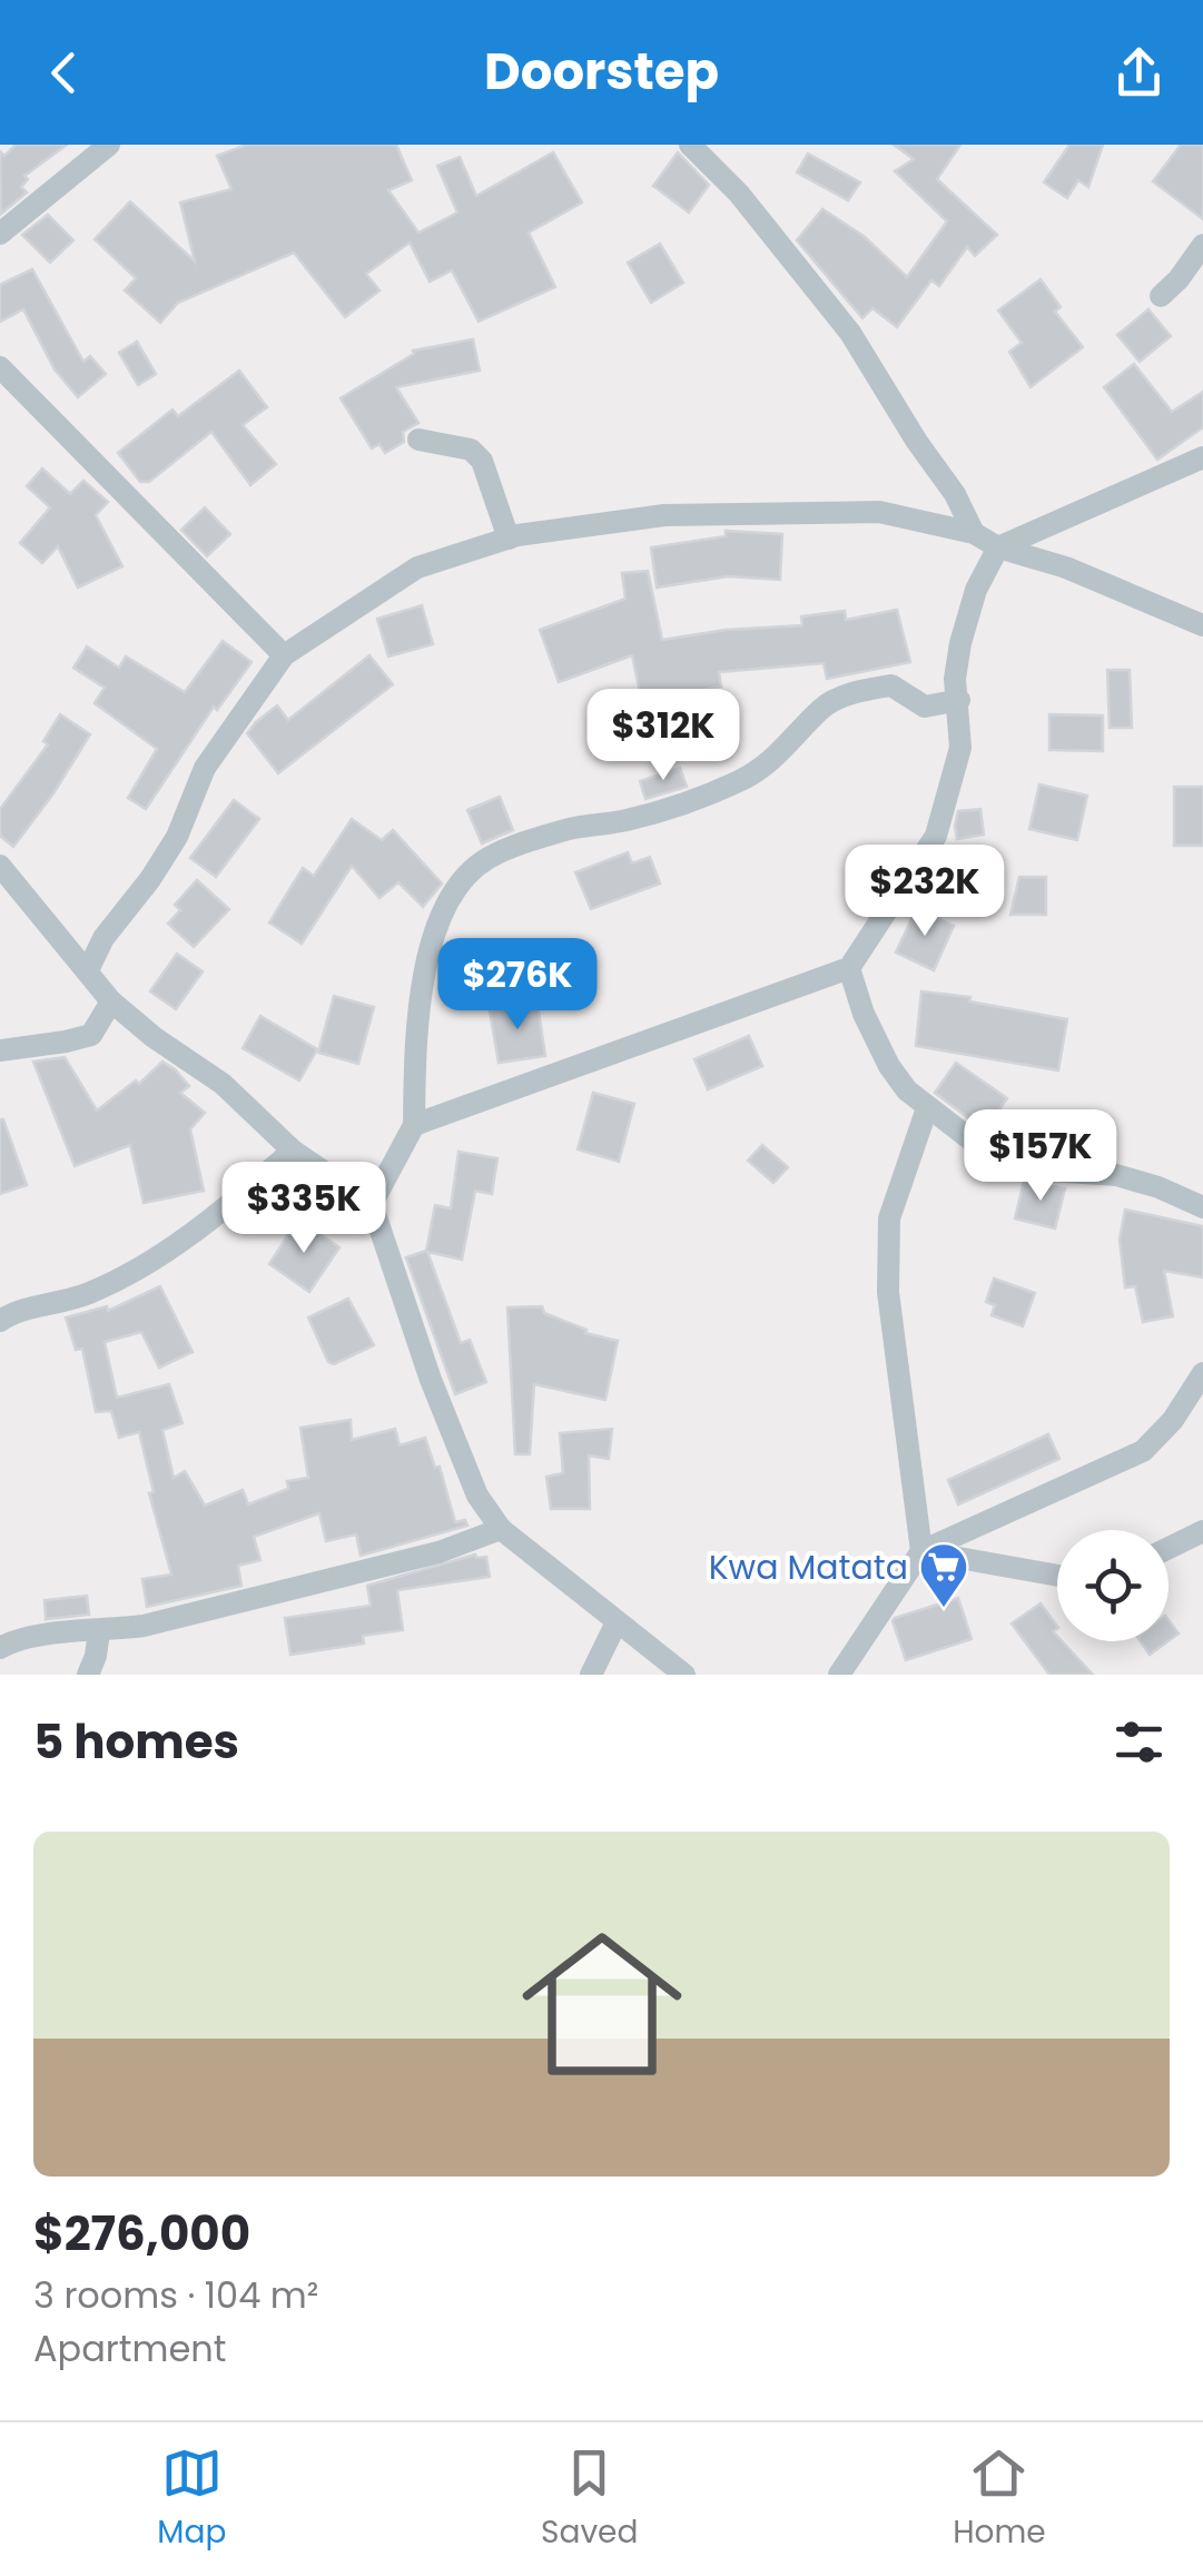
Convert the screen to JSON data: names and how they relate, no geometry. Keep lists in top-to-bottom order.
{
  "places": {
    "supermarket": ["Kwa Matata"]
  },
  "page": {
    "header": "Doorstep",
    "price": [
      "$312K",
      "$232K",
      "$276K",
      "$157K",
      "$335K"
    ],
    "heading": "5 homes",
    "list": [
      {
        "name": "$276,000",
        "note": "3 rooms · 104 m² · Apartment"
      }
    ],
    "tabs": ["Map", "Saved", "Home"]
  }
}
